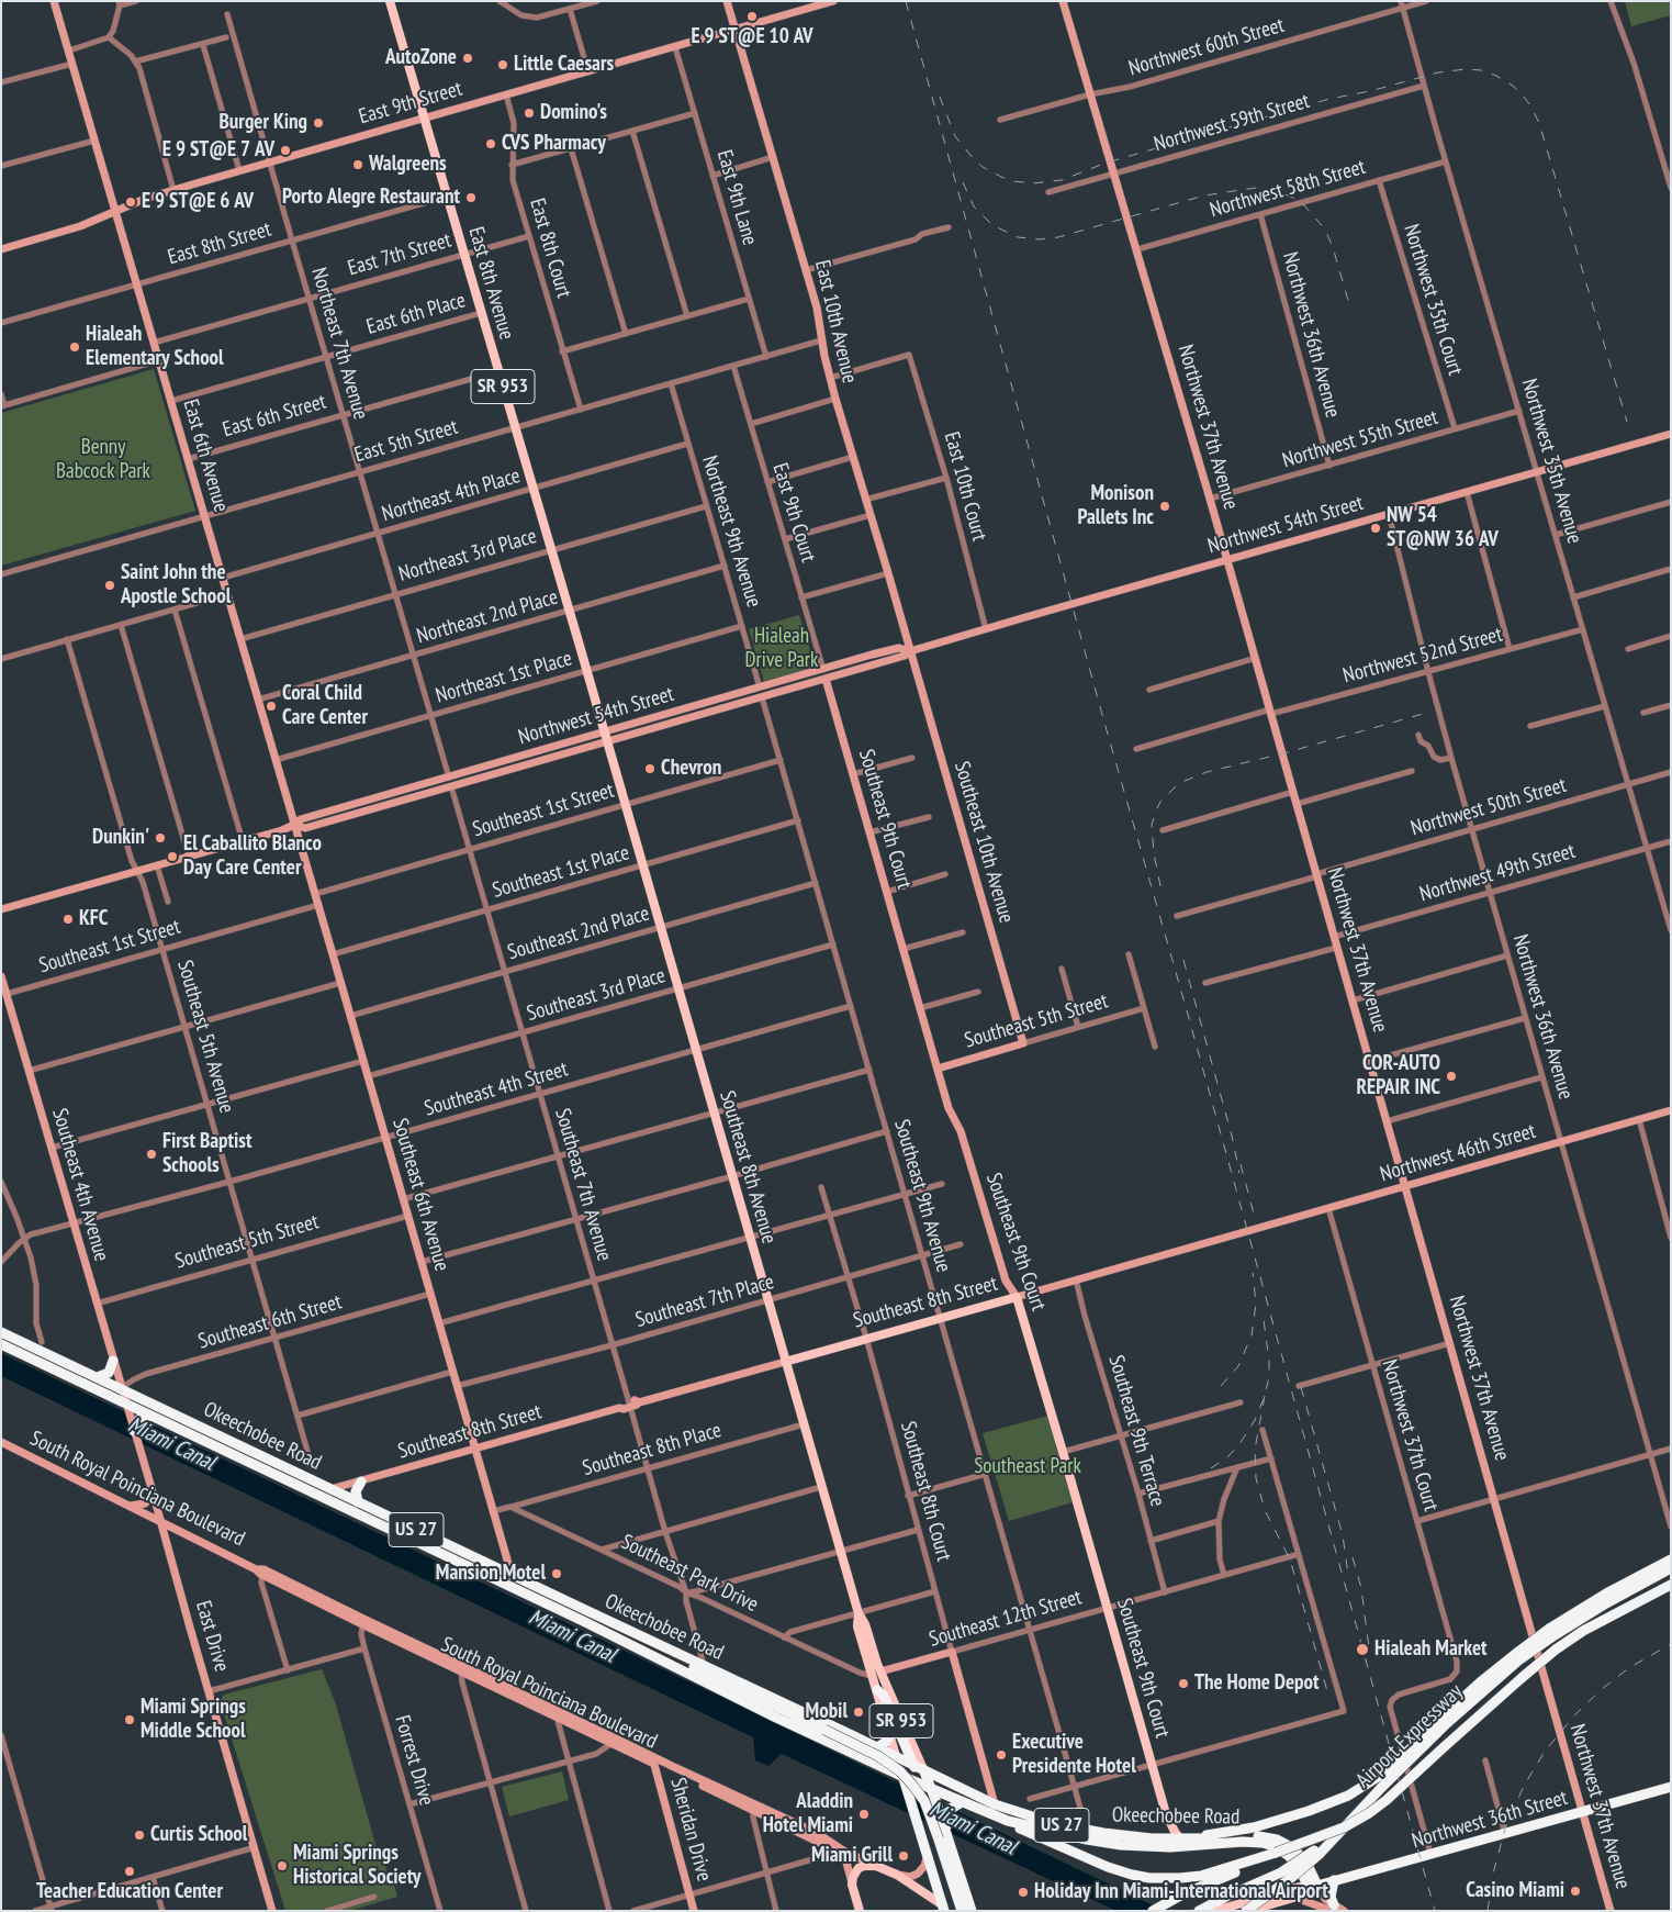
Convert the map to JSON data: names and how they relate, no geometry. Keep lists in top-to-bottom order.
{
  "streets": {
    "highway": [
      "SR 953",
      "Okeechobee Road",
      "US 27",
      "Airport Expressway",
      "Northwest 36th Street"
    ],
    "main road": [
      "East 8th Avenue",
      "Southeast 9th Court",
      "Southeast 8th Avenue",
      "Southeast 8th Street",
      "South Royal Poinciana Boulevard"
    ],
    "street": [
      "Northwest 60th Street",
      "East 9th Street",
      "Northwest 59th Street",
      "Northwest 58th Street",
      "East 9th Lane",
      "East 8th Street",
      "East 8th Court",
      "East 7th Street",
      "Northwest 35th Court",
      "East 6th Place",
      "East 10th Avenue",
      "Northwest 36th Avenue",
      "Northeast 7th Avenue",
      "East 6th Street",
      "Northwest 37th Avenue",
      "Northwest 55th Street",
      "East 5th Street",
      "East 6th Avenue",
      "Northwest 35th Avenue",
      "East 10th Court",
      "Northeast 4th Place",
      "East 9th Court",
      "Northwest 54th Street",
      "Northeast 9th Avenue",
      "Northeast 3rd Place",
      "Northeast 2nd Place",
      "Northwest 52nd Street",
      "Northeast 1st Place",
      "Northwest 50th Street",
      "Southeast 1st Street",
      "Southeast 10th Avenue",
      "Southeast 1st Place",
      "Northwest 49th Street",
      "Southeast 2nd Place",
      "Southeast 3rd Place",
      "Southeast 5th Street",
      "Southeast 5th Avenue",
      "Southeast 4th Street",
      "Northwest 46th Street",
      "Southeast 4th Avenue",
      "Southeast 7th Avenue",
      "Southeast 6th Avenue",
      "Southeast 9th Avenue",
      "Southeast 7th Place",
      "Southeast 6th Street",
      "Southeast 9th Terrace",
      "Northwest 37th Court",
      "Southeast 8th Place",
      "Southeast 8th Court",
      "Southeast Park Drive",
      "Southeast 12th Street",
      "East Drive",
      "Forrest Drive",
      "Sheridan Drive"
    ]
  },
  "crossings": [
    ["Northwest 60th Street", "Northwest 37th Avenue"],
    ["Northwest 60th Street", "Northwest 35th Avenue"],
    ["East 9th Street", "East 9th Lane"],
    ["East 9th Street", "East 8th Court"],
    ["East 9th Street", "East 8th Avenue"],
    ["East 9th Street", "East 10th Avenue"],
    ["East 9th Street", "Northeast 7th Avenue"],
    ["East 9th Street", "East 6th Avenue"],
    ["Northwest 59th Street", "Northwest 37th Avenue"],
    ["Northwest 59th Street", "Northwest 35th Avenue"],
    ["Northwest 58th Street", "Northwest 35th Court"],
    ["Northwest 58th Street", "Northwest 36th Avenue"],
    ["Northwest 58th Street", "Northwest 37th Avenue"],
    ["Northwest 58th Street", "Northwest 35th Avenue"],
    ["East 9th Lane", "East 5th Street"],
    ["East 8th Street", "East 8th Avenue"],
    ["East 8th Street", "Northeast 7th Avenue"],
    ["East 8th Street", "East 6th Avenue"],
    ["East 8th Court", "East 7th Street"],
    ["East 8th Court", "East 5th Street"],
    ["East 7th Street", "East 8th Avenue"],
    ["East 7th Street", "Northeast 7th Avenue"],
    ["East 7th Street", "East 6th Avenue"],
    ["East 8th Avenue", "East 6th Place"],
    ["East 8th Avenue", "East 6th Street"],
    ["East 8th Avenue", "East 5th Street"],
    ["East 8th Avenue", "Northeast 4th Place"],
    ["East 8th Avenue", "Northwest 54th Street"],
    ["East 8th Avenue", "Northeast 3rd Place"],
    ["East 8th Avenue", "Northeast 2nd Place"],
    ["East 8th Avenue", "Northeast 1st Place"],
    ["East 8th Avenue", "Southeast 8th Avenue"],
    ["Northwest 35th Court", "Northwest 55th Street"],
    ["East 6th Place", "Northeast 7th Avenue"],
    ["East 6th Place", "East 6th Avenue"],
    ["East 10th Avenue", "East 5th Street"],
    ["East 10th Avenue", "East 10th Court"],
    ["East 10th Avenue", "Northwest 54th Street"],
    ["East 10th Avenue", "Southeast 10th Avenue"],
    ["Northwest 36th Avenue", "Northwest 55th Street"],
    ["Northwest 36th Avenue", "Northwest 54th Street"],
    ["Northwest 36th Avenue", "Northwest 52nd Street"],
    ["Northwest 36th Avenue", "Northwest 50th Street"],
    ["Northwest 36th Avenue", "Northwest 49th Street"],
    ["Northwest 36th Avenue", "Northwest 46th Street"],
    ["Northeast 7th Avenue", "East 6th Street"],
    ["Northeast 7th Avenue", "East 5th Street"],
    ["Northeast 7th Avenue", "Northeast 4th Place"],
    ["Northeast 7th Avenue", "Northwest 54th Street"],
    ["Northeast 7th Avenue", "Northeast 3rd Place"],
    ["Northeast 7th Avenue", "Northeast 2nd Place"],
    ["Northeast 7th Avenue", "Northeast 1st Place"],
    ["SR 953", "Southeast 8th Avenue"],
    ["SR 953", "Okeechobee Road"],
    ["SR 953", "South Royal Poinciana Boulevard"],
    ["SR 953", "Southeast Park Drive"],
    ["SR 953", "Southeast 12th Street"],
    ["East 6th Street", "East 6th Avenue"],
    ["Northwest 37th Avenue", "Northwest 55th Street"],
    ["Northwest 37th Avenue", "Northwest 54th Street"],
    ["Northwest 37th Avenue", "Northwest 52nd Street"],
    ["Northwest 37th Avenue", "Northwest 50th Street"],
    ["Northwest 37th Avenue", "Northwest 49th Street"],
    ["Northwest 37th Avenue", "Northwest 46th Street"],
    ["Northwest 37th Avenue", "Northwest 36th Street"],
    ["Northwest 55th Street", "Northwest 35th Avenue"],
    ["East 5th Street", "East 6th Avenue"],
    ["East 5th Street", "East 9th Court"],
    ["East 5th Street", "Northeast 9th Avenue"],
    ["East 6th Avenue", "Northeast 4th Place"],
    ["East 6th Avenue", "Northwest 54th Street"],
    ["East 6th Avenue", "Northeast 3rd Place"],
    ["East 6th Avenue", "Northeast 2nd Place"],
    ["East 6th Avenue", "Northeast 1st Place"],
    ["East 6th Avenue", "Southeast 6th Avenue"],
    ["Northwest 35th Avenue", "Northwest 54th Street"],
    ["Northwest 35th Avenue", "Northwest 52nd Street"],
    ["Northwest 35th Avenue", "Northwest 50th Street"],
    ["Northwest 35th Avenue", "Northwest 49th Street"],
    ["East 10th Court", "Northwest 54th Street"],
    ["Northeast 4th Place", "Northeast 9th Avenue"],
    ["East 9th Court", "Northwest 54th Street"],
    ["Northwest 54th Street", "Northeast 9th Avenue"],
    ["Northwest 54th Street", "Southeast 9th Court"],
    ["Northwest 54th Street", "Southeast 10th Avenue"],
    ["Northwest 54th Street", "Southeast 5th Avenue"],
    ["Northwest 54th Street", "Southeast 8th Avenue"],
    ["Northwest 54th Street", "Southeast 7th Avenue"],
    ["Northwest 54th Street", "Southeast 6th Avenue"],
    ["Northwest 54th Street", "Southeast 9th Avenue"],
    ["Northeast 9th Avenue", "Northeast 3rd Place"],
    ["Northeast 9th Avenue", "Northeast 2nd Place"],
    ["Northeast 9th Avenue", "Northeast 1st Place"],
    ["Southeast 1st Street", "Southeast 5th Avenue"],
    ["Southeast 1st Street", "Southeast 8th Avenue"],
    ["Southeast 1st Street", "Southeast 4th Avenue"],
    ["Southeast 1st Street", "Southeast 7th Avenue"],
    ["Southeast 1st Street", "Southeast 6th Avenue"],
    ["Southeast 1st Street", "Southeast 9th Avenue"],
    ["Southeast 9th Court", "Southeast 5th Street"],
    ["Southeast 9th Court", "Southeast 8th Street"],
    ["Southeast 9th Court", "Okeechobee Road"],
    ["Southeast 9th Court", "Southeast 12th Street"],
    ["Southeast 10th Avenue", "Southeast 5th Street"],
    ["Southeast 1st Place", "Southeast 8th Avenue"],
    ["Southeast 1st Place", "Southeast 7th Avenue"],
    ["Southeast 1st Place", "Southeast 6th Avenue"],
    ["Southeast 1st Place", "Southeast 9th Avenue"],
    ["Southeast 2nd Place", "Southeast 8th Avenue"],
    ["Southeast 2nd Place", "Southeast 7th Avenue"],
    ["Southeast 2nd Place", "Southeast 6th Avenue"],
    ["Southeast 2nd Place", "Southeast 9th Avenue"],
    ["Southeast 3rd Place", "Southeast 8th Avenue"],
    ["Southeast 3rd Place", "Southeast 7th Avenue"],
    ["Southeast 3rd Place", "Southeast 6th Avenue"],
    ["Southeast 3rd Place", "Southeast 9th Avenue"],
    ["Southeast 5th Street", "Southeast 5th Avenue"],
    ["Southeast 5th Street", "Southeast 4th Avenue"],
    ["Southeast 5th Street", "Southeast 6th Avenue"],
    ["Southeast 5th Avenue", "Southeast 4th Street"],
    ["Southeast 5th Avenue", "Southeast 6th Street"],
    ["Southeast 4th Street", "Southeast 8th Avenue"],
    ["Southeast 4th Street", "Southeast 4th Avenue"],
    ["Southeast 4th Street", "Southeast 7th Avenue"],
    ["Southeast 4th Street", "Southeast 6th Avenue"],
    ["Southeast 4th Street", "Southeast 9th Avenue"],
    ["Northwest 46th Street", "Southeast 8th Street"],
    ["Northwest 46th Street", "Northwest 37th Court"],
    ["Southeast 8th Avenue", "Southeast 7th Place"],
    ["Southeast 8th Avenue", "Southeast 8th Street"],
    ["Southeast 8th Avenue", "Southeast 8th Place"],
    ["Southeast 4th Avenue", "Southeast 6th Street"],
    ["Southeast 4th Avenue", "Okeechobee Road"],
    ["Southeast 4th Avenue", "East Drive"],
    ["Southeast 7th Avenue", "Southeast 7th Place"],
    ["Southeast 7th Avenue", "Southeast 8th Street"],
    ["Southeast 7th Avenue", "Okeechobee Road"],
    ["Southeast 7th Avenue", "Southeast 8th Place"],
    ["Southeast 7th Avenue", "Southeast Park Drive"],
    ["Southeast 6th Avenue", "Southeast 7th Place"],
    ["Southeast 6th Avenue", "Southeast 8th Street"],
    ["Southeast 6th Avenue", "Southeast 6th Street"],
    ["Southeast 6th Avenue", "Okeechobee Road"],
    ["Southeast 9th Avenue", "Southeast 7th Place"],
    ["Southeast 9th Avenue", "Southeast 8th Street"],
    ["Southeast 9th Avenue", "Okeechobee Road"],
    ["Southeast 9th Avenue", "Southeast 12th Street"],
    ["Southeast 7th Place", "Southeast 8th Court"],
    ["Southeast 8th Street", "Southeast 9th Terrace"],
    ["Southeast 8th Street", "Okeechobee Road"],
    ["Southeast 8th Street", "Southeast 8th Court"],
    ["Southeast 6th Street", "Okeechobee Road"],
    ["Southeast 9th Terrace", "Southeast 12th Street"],
    ["Northwest 37th Court", "Northwest 36th Street"],
    ["Okeechobee Road", "Southeast 8th Court"],
    ["Okeechobee Road", "East Drive"],
    ["Okeechobee Road", "Northwest 36th Street"],
    ["Southeast 8th Place", "Southeast Park Drive"],
    ["South Royal Poinciana Boulevard", "East Drive"],
    ["South Royal Poinciana Boulevard", "Forrest Drive"],
    ["South Royal Poinciana Boulevard", "Sheridan Drive"],
    ["Southeast 8th Court", "Southeast 12th Street"],
    ["Airport Expressway", "Northwest 36th Street"]
  ],
  "water": ["Miami Canal"],
  "parks": ["Benny Babcock Park", "Hialeah Drive Park", "Southeast Park"],
  "places": [
    "E 9 ST@E 10 AV",
    "AutoZone",
    "Little Caesars",
    "Domino's",
    "Burger King",
    "CVS Pharmacy",
    "E 9 ST@E 7 AV",
    "Walgreens",
    "Porto Alegre Restaurant",
    "E 9 ST@E 6 AV",
    "Hialeah Elementary School",
    "Monison Pallets Inc",
    "NW 54 ST@NW 36 AV",
    "Saint John the Apostle School",
    "Coral Child Care Center",
    "Chevron",
    "Dunkin'",
    "El Caballito Blanco Day Care Center",
    "KFC",
    "COR-AUTO REPAIR INC",
    "First Baptist Schools",
    "Mansion Motel",
    "Hialeah Market",
    "The Home Depot",
    "Mobil",
    "Miami Springs Middle School",
    "Executive Presidente Hotel",
    "Aladdin Hotel Miami",
    "Curtis School",
    "Miami Grill",
    "Miami Springs Historical Society",
    "Teacher Education Center",
    "Casino Miami",
    "Holiday Inn Miami-International Airport"
  ]
}
